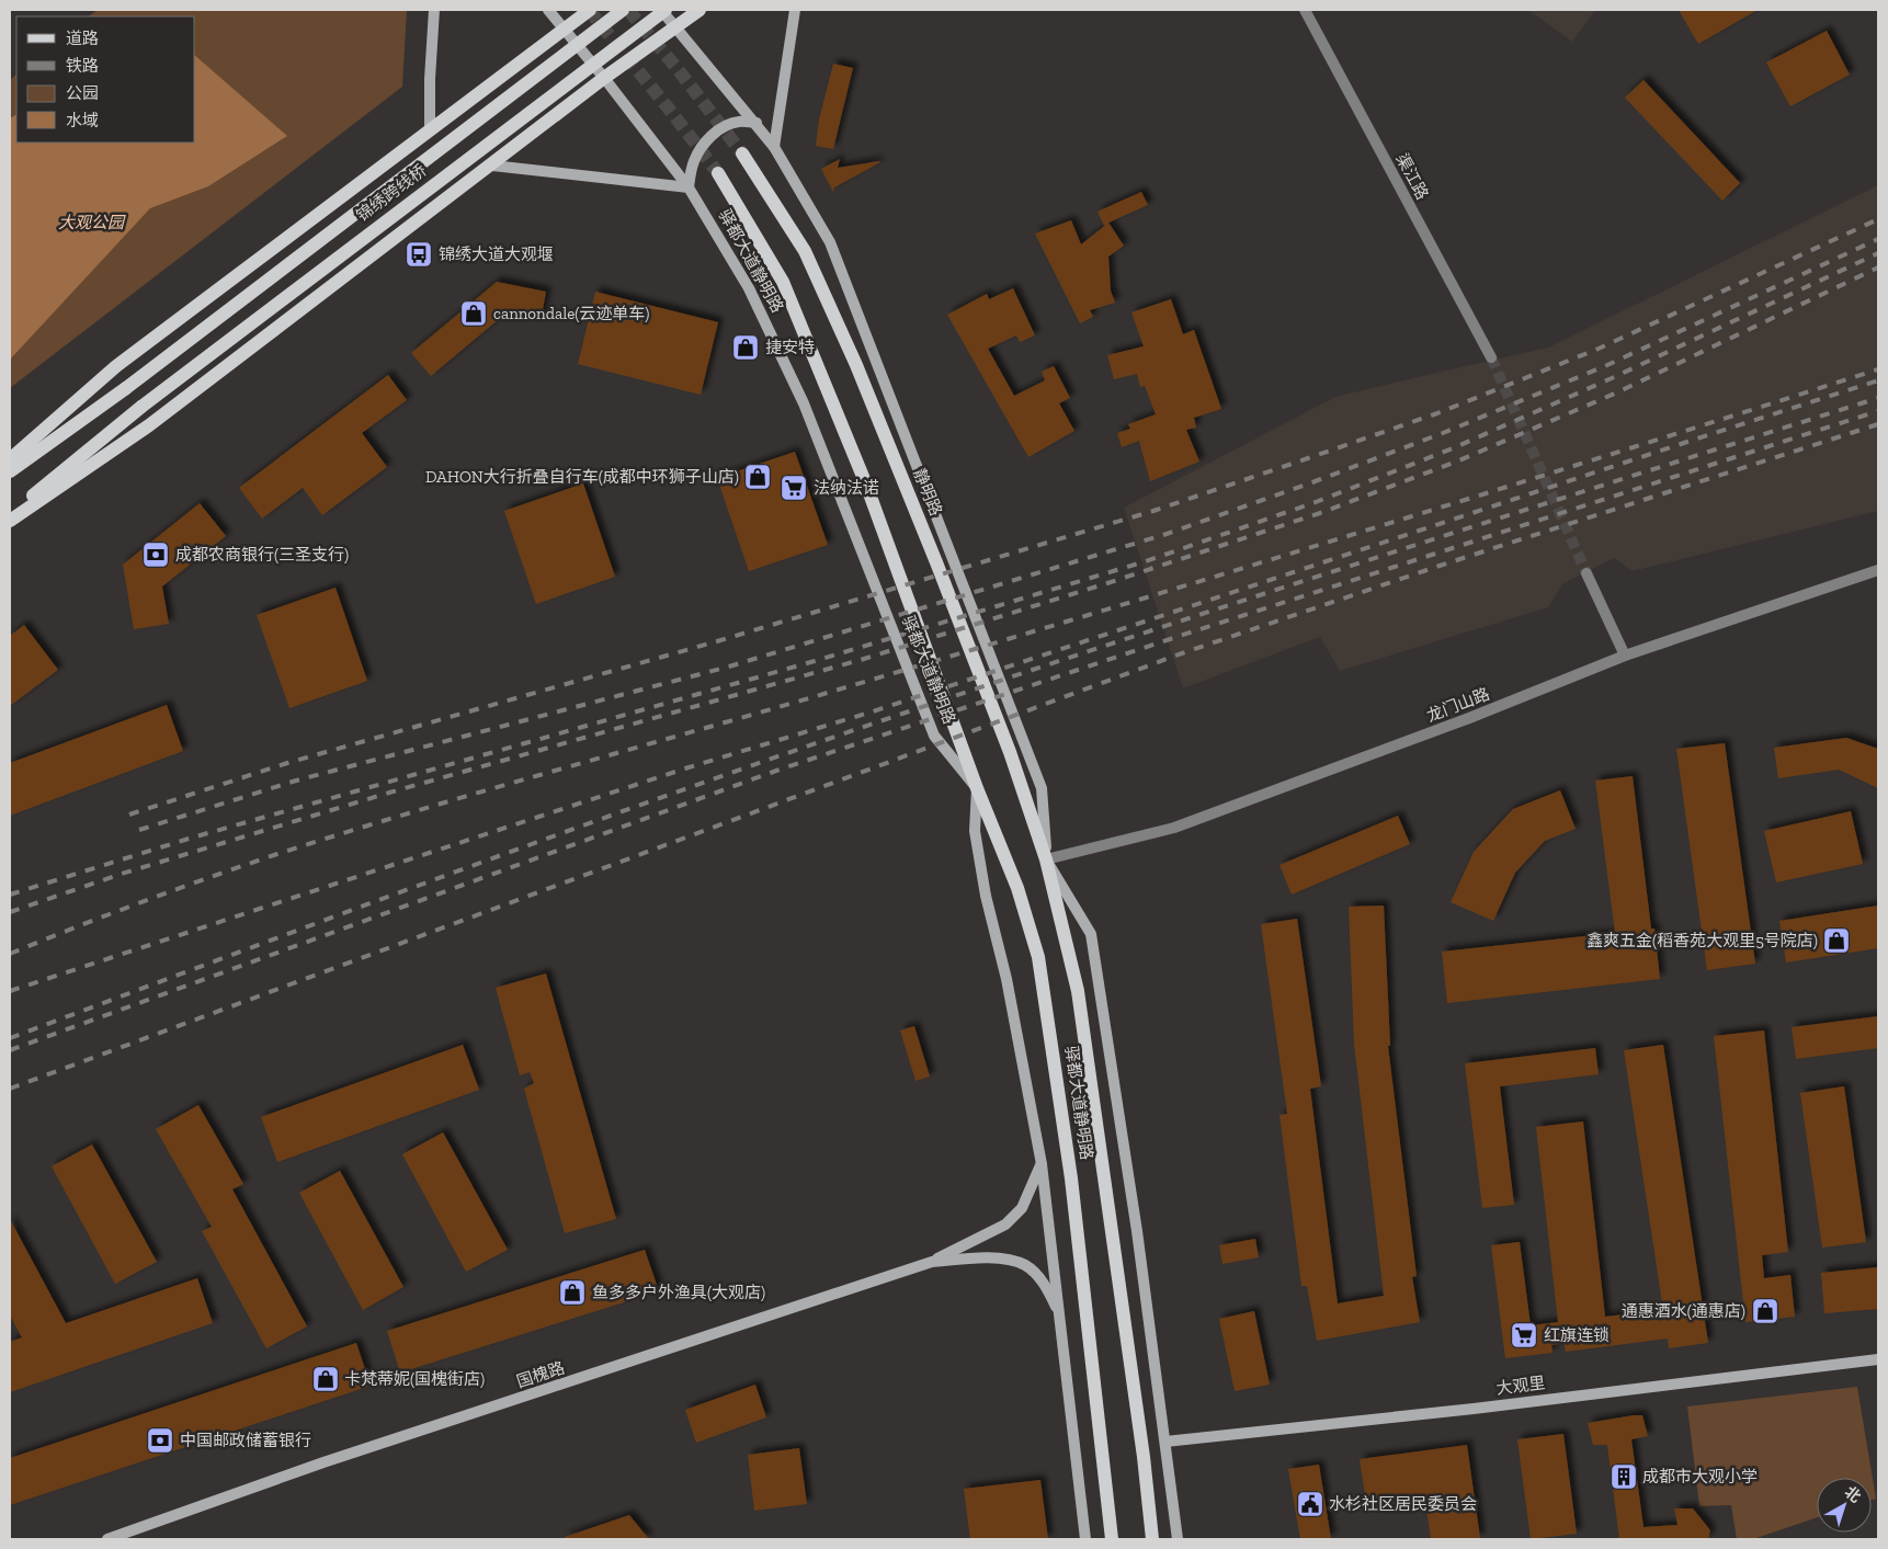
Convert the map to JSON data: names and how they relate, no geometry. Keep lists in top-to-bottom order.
{
  "streets": {
    "main road": ["锦绣跨线桥", "驿都大道静明路", "静明路"],
    "street": [
      "渠江路",
      "龙门山路",
      "国槐路",
      "大观里"
    ]
  },
  "crossings": [
    ["驿都大道静明路", "静明路"],
    ["驿都大道静明路", "龙门山路"],
    ["静明路", "龙门山路"]
  ],
  "parks": ["大观公园"],
  "places": {
    "bus stop": ["锦绣大道大观堰"],
    "shop": [
      "cannondale(云迹单车)",
      "捷安特",
      "DAHON大行折叠自行车(成都中环狮子山店)",
      "鑫爽五金(稻香苑大观里5号院店)",
      "鱼多多户外渔具(大观店)",
      "通惠酒水(通惠店)",
      "卡梵蒂妮(国槐街店)"
    ],
    "supermarket": ["法纳法诺", "红旗连锁"],
    "bank": ["成都农商银行(三圣支行)", "中国邮政储蓄银行"],
    "building": ["成都市大观小学"],
    "public building": ["水杉社区居民委员会"]
  },
  "legend": [
    "道路",
    "铁路",
    "公园",
    "水域"
  ],
  "north": "top right"
}
